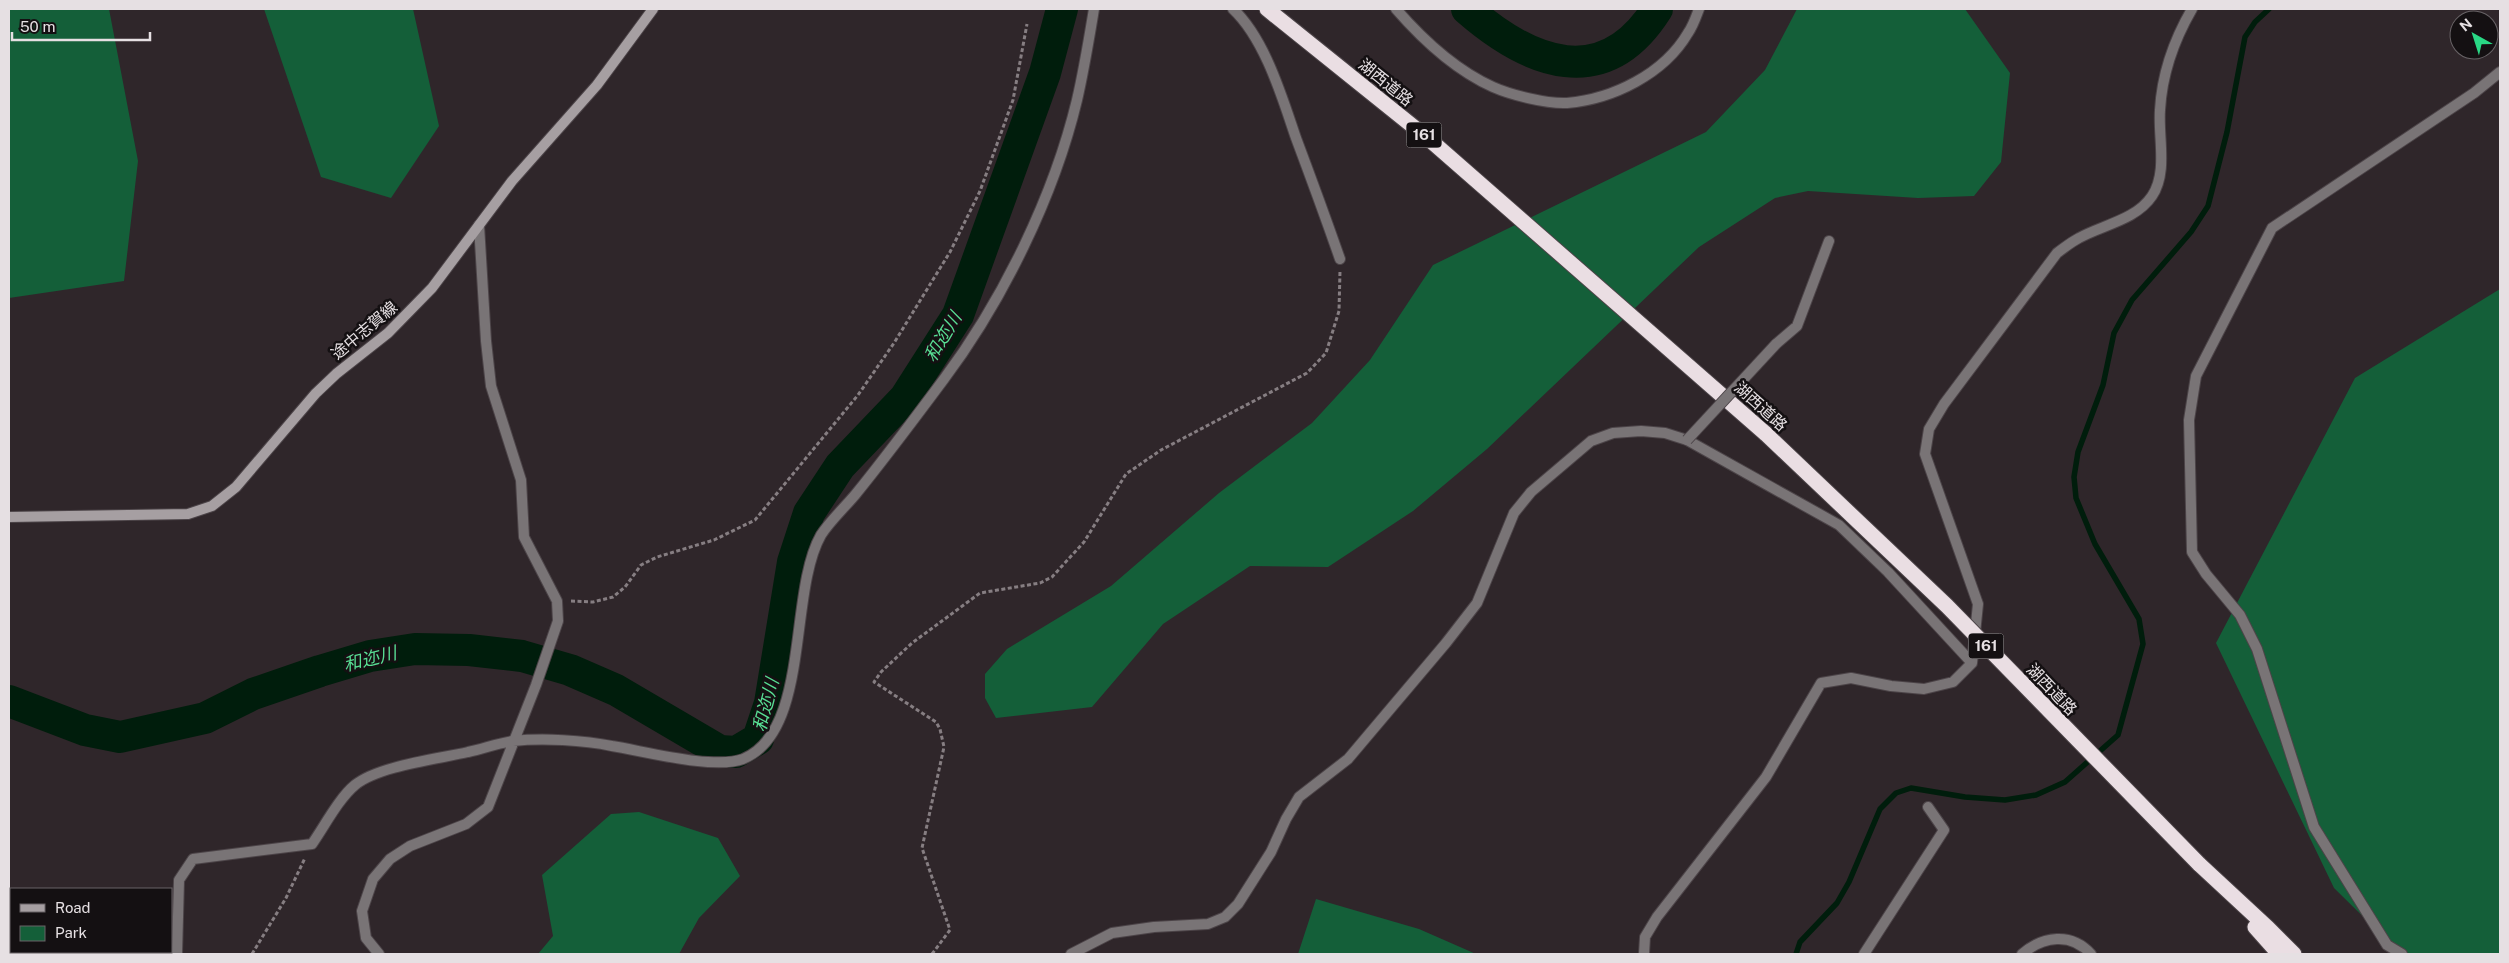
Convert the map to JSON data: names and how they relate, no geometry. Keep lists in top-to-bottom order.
{
  "streets": {
    "highway": ["湖西道路", "161"],
    "main road": ["途中志賀線"]
  },
  "water": ["和迩川"],
  "legend": ["Road", "Park"],
  "scale_bar": "50 m",
  "north": "top left"
}
